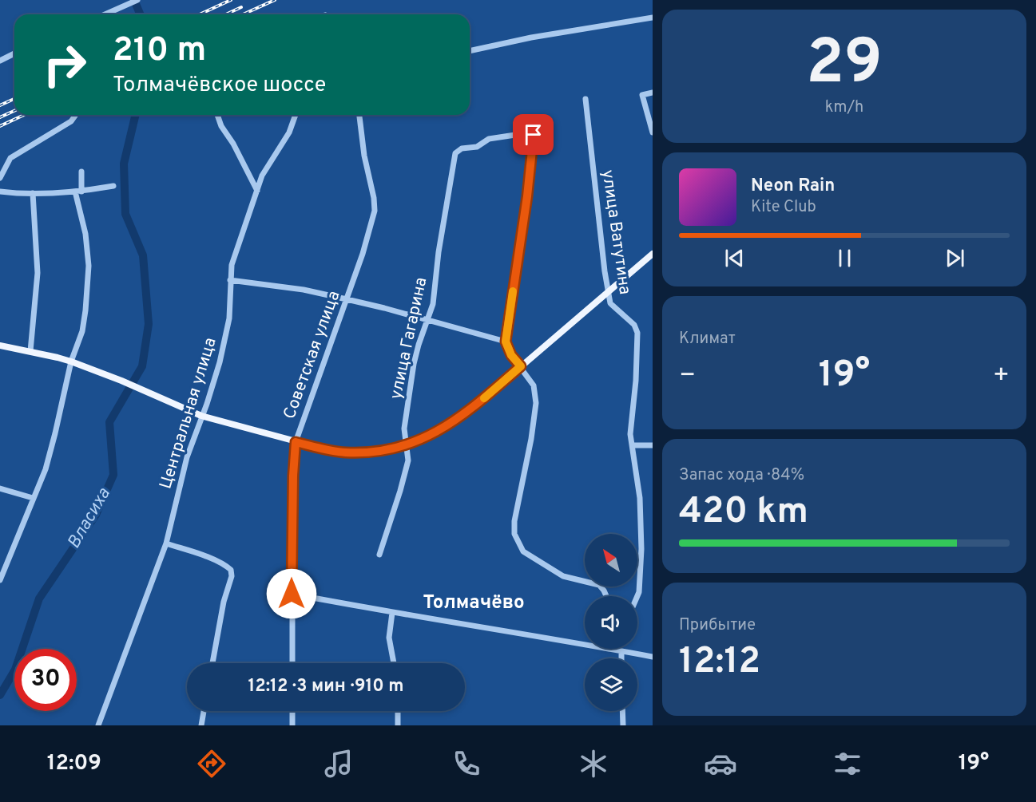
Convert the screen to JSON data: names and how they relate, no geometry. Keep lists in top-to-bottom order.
{
  "streets": {
    "street": [
      "улица Ватутина",
      "улица Гагарина",
      "Советская улица",
      "Центральная улица"
    ]
  },
  "districts": ["Толмачёво"],
  "water": ["Власиха"],
  "north": "top left",
  "page": {
    "tile": [
      ["29", "km/h"],
      "Климат",
      ["Запас хода · 84%", "420 km"],
      ["Прибытие", "12:12"]
    ],
    "turn": ["210 m", "Толмачёвское шоссе"],
    "song": ["Neon Rain", "Kite Club"],
    "heat": ["−", "19°", "+"],
    "limit": "30",
    "trip": "12:12 · 3 мин · 910 m",
    "tabs": ["12:09", "19°"]
  }
}
